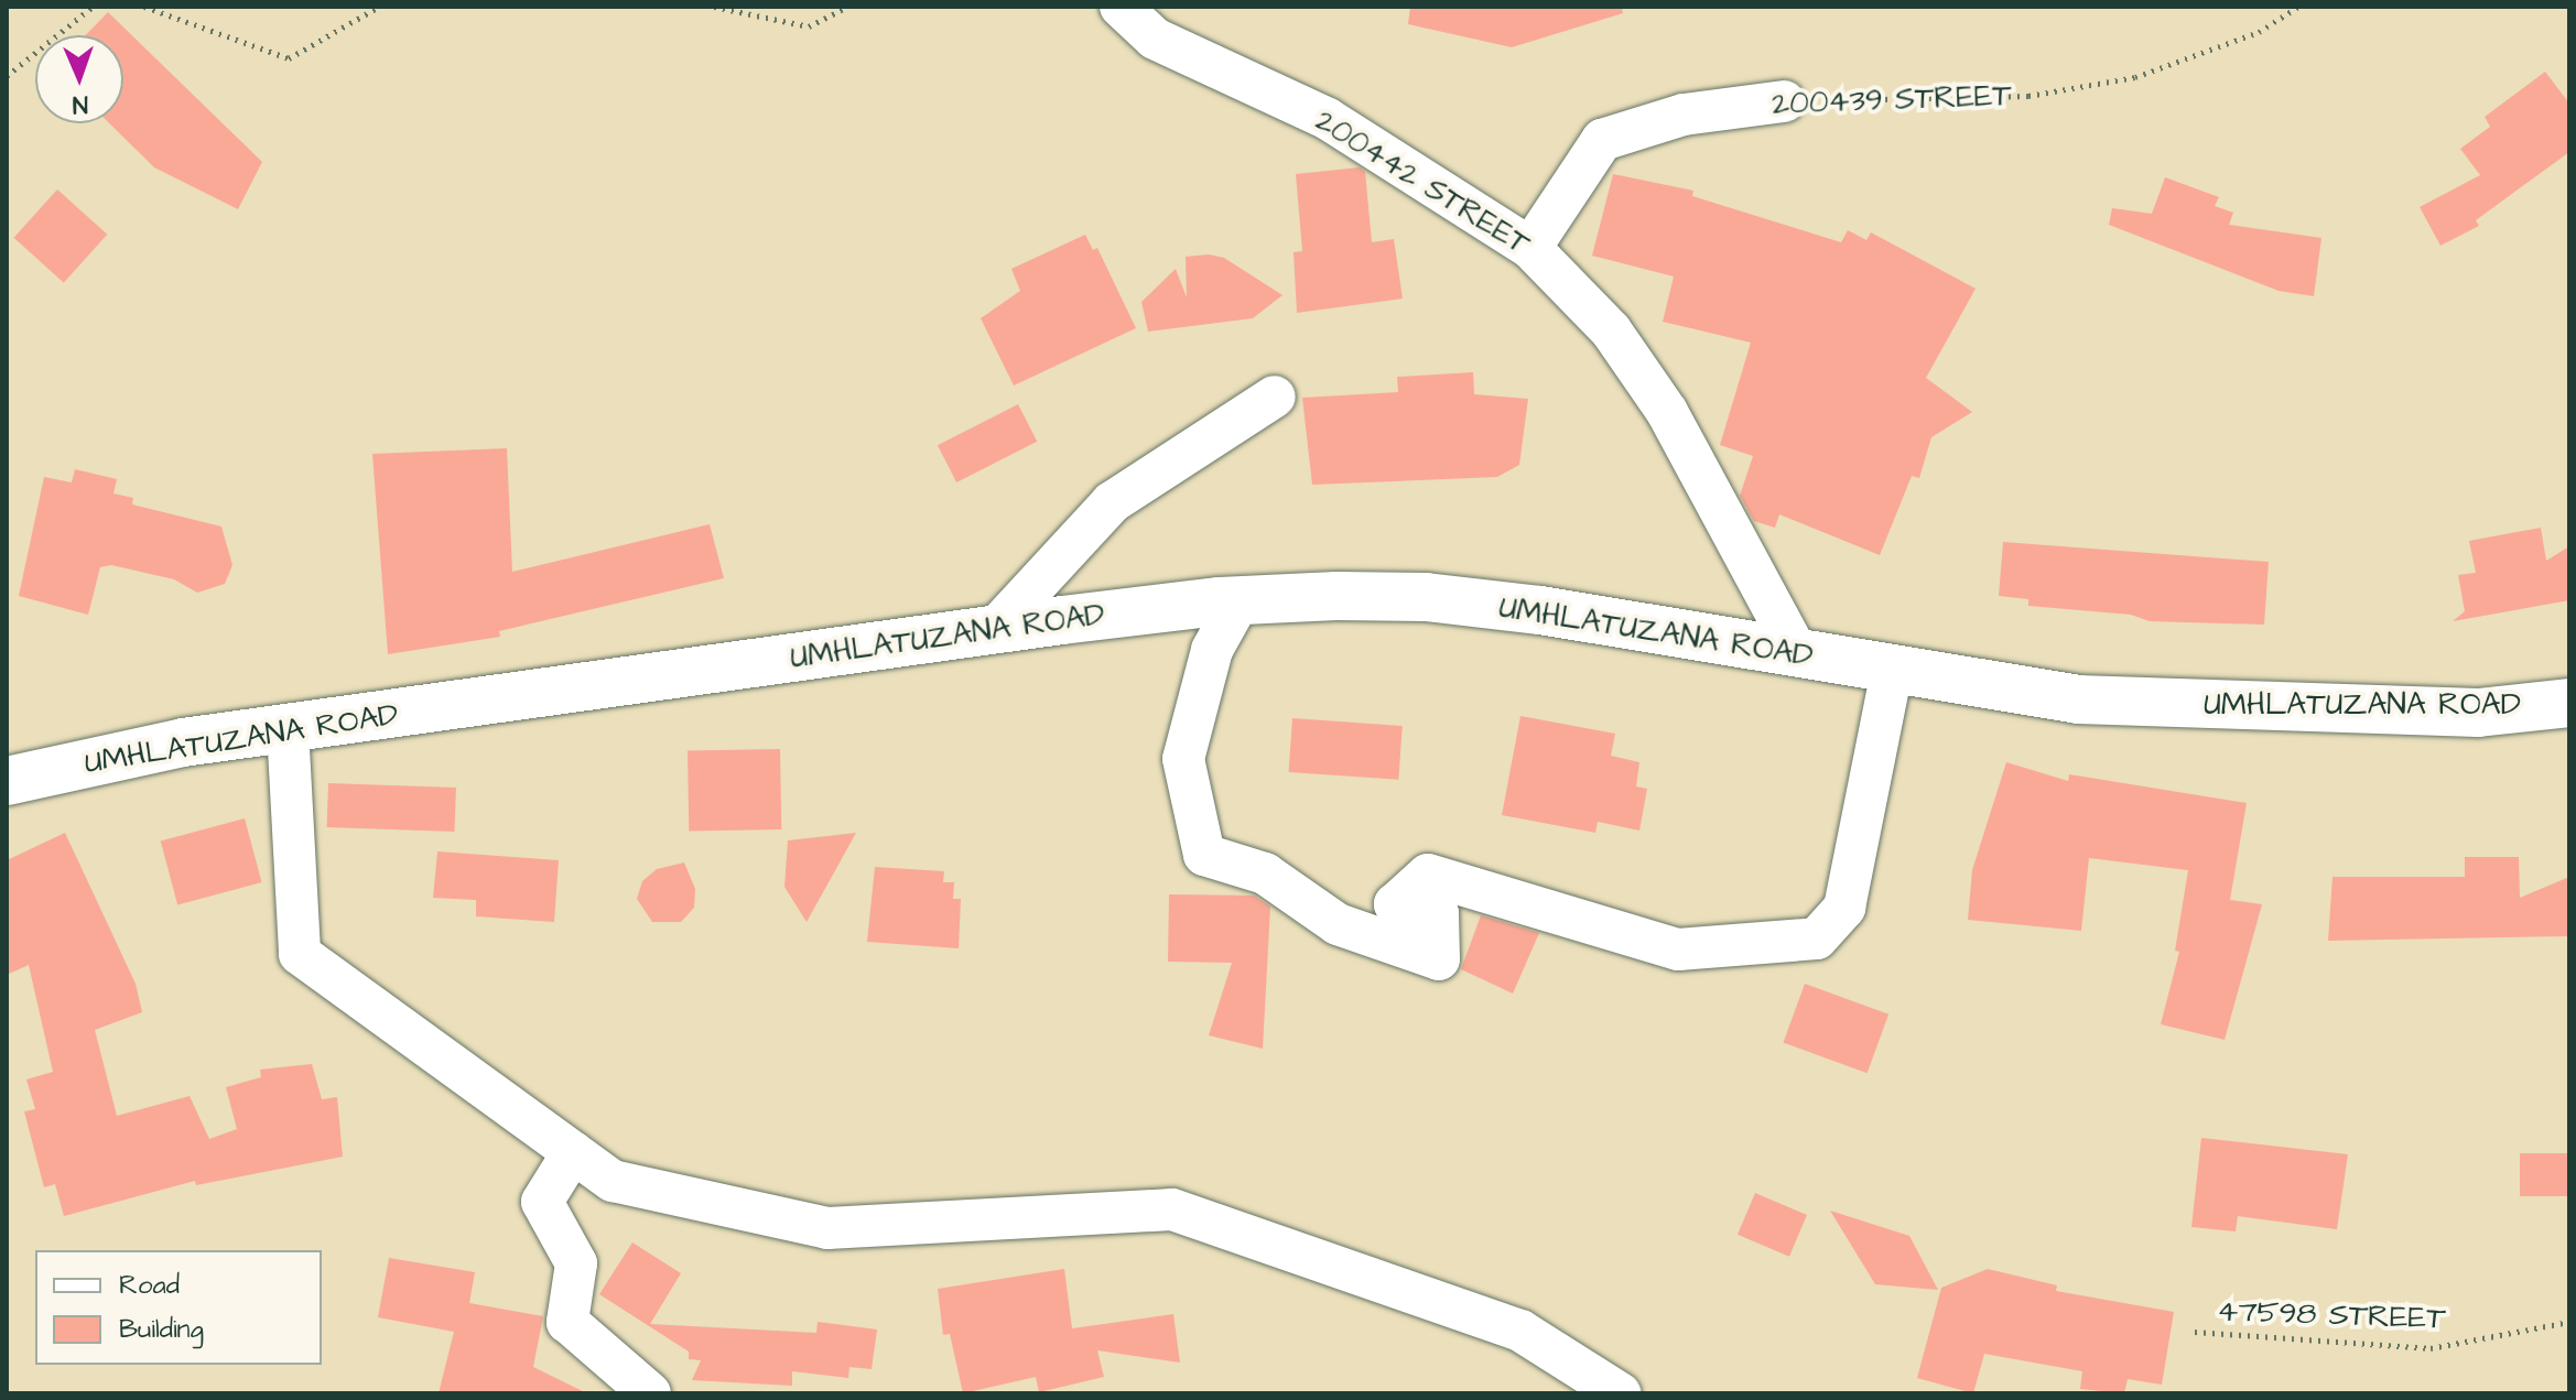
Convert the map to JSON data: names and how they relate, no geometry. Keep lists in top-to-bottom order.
{
  "streets": {
    "street": ["200439 STREET", "200442 STREET", "UMHLATUZANA ROAD"],
    "path": ["47598 STREET"]
  },
  "crossings": [
    ["200439 STREET", "200442 STREET"],
    ["200442 STREET", "UMHLATUZANA ROAD"]
  ],
  "legend": ["Road", "Building"],
  "north": "bottom"
}
